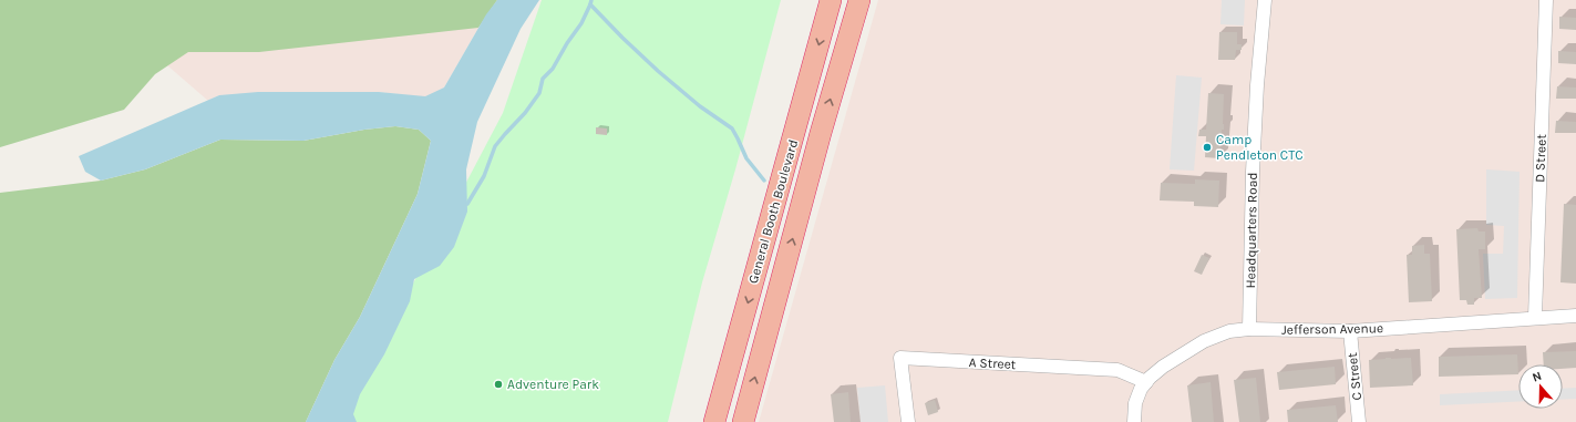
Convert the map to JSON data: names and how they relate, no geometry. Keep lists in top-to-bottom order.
{
  "streets": {
    "highway": ["General Booth Boulevard"],
    "street": [
      "D Street",
      "Headquarters Road",
      "Jefferson Avenue",
      "A Street",
      "C Street"
    ]
  },
  "crossings": [
    ["D Street", "Jefferson Avenue"],
    ["Headquarters Road", "Jefferson Avenue"],
    ["Jefferson Avenue", "A Street"],
    ["Jefferson Avenue", "C Street"]
  ],
  "places": ["Camp Pendleton CTC", "Adventure Park"],
  "north": "top"
}
